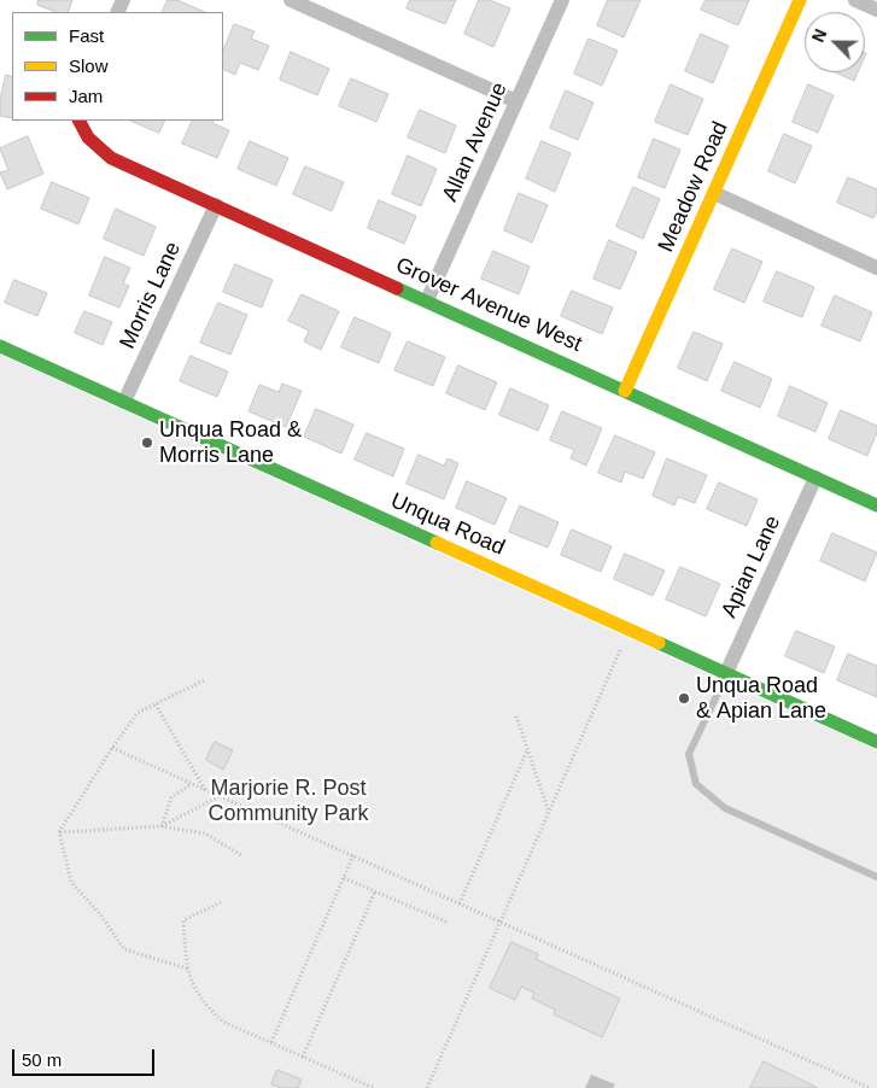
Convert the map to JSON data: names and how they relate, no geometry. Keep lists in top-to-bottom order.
{
  "streets": {
    "street": [
      "Allan Avenue",
      "Meadow Road",
      "Morris Lane",
      "Grover Avenue West",
      "Unqua Road",
      "Apian Lane"
    ]
  },
  "crossings": [
    ["Allan Avenue", "Grover Avenue West"],
    ["Meadow Road", "Grover Avenue West"],
    ["Morris Lane", "Grover Avenue West"],
    ["Morris Lane", "Unqua Road"],
    ["Grover Avenue West", "Apian Lane"],
    ["Unqua Road", "Apian Lane"]
  ],
  "parks": ["Marjorie R. Post Community Park"],
  "places": ["Unqua Road & Morris Lane", "Unqua Road & Apian Lane"],
  "legend": ["Fast", "Slow", "Jam"],
  "scale_bar": "50 m",
  "north": "top left"
}
